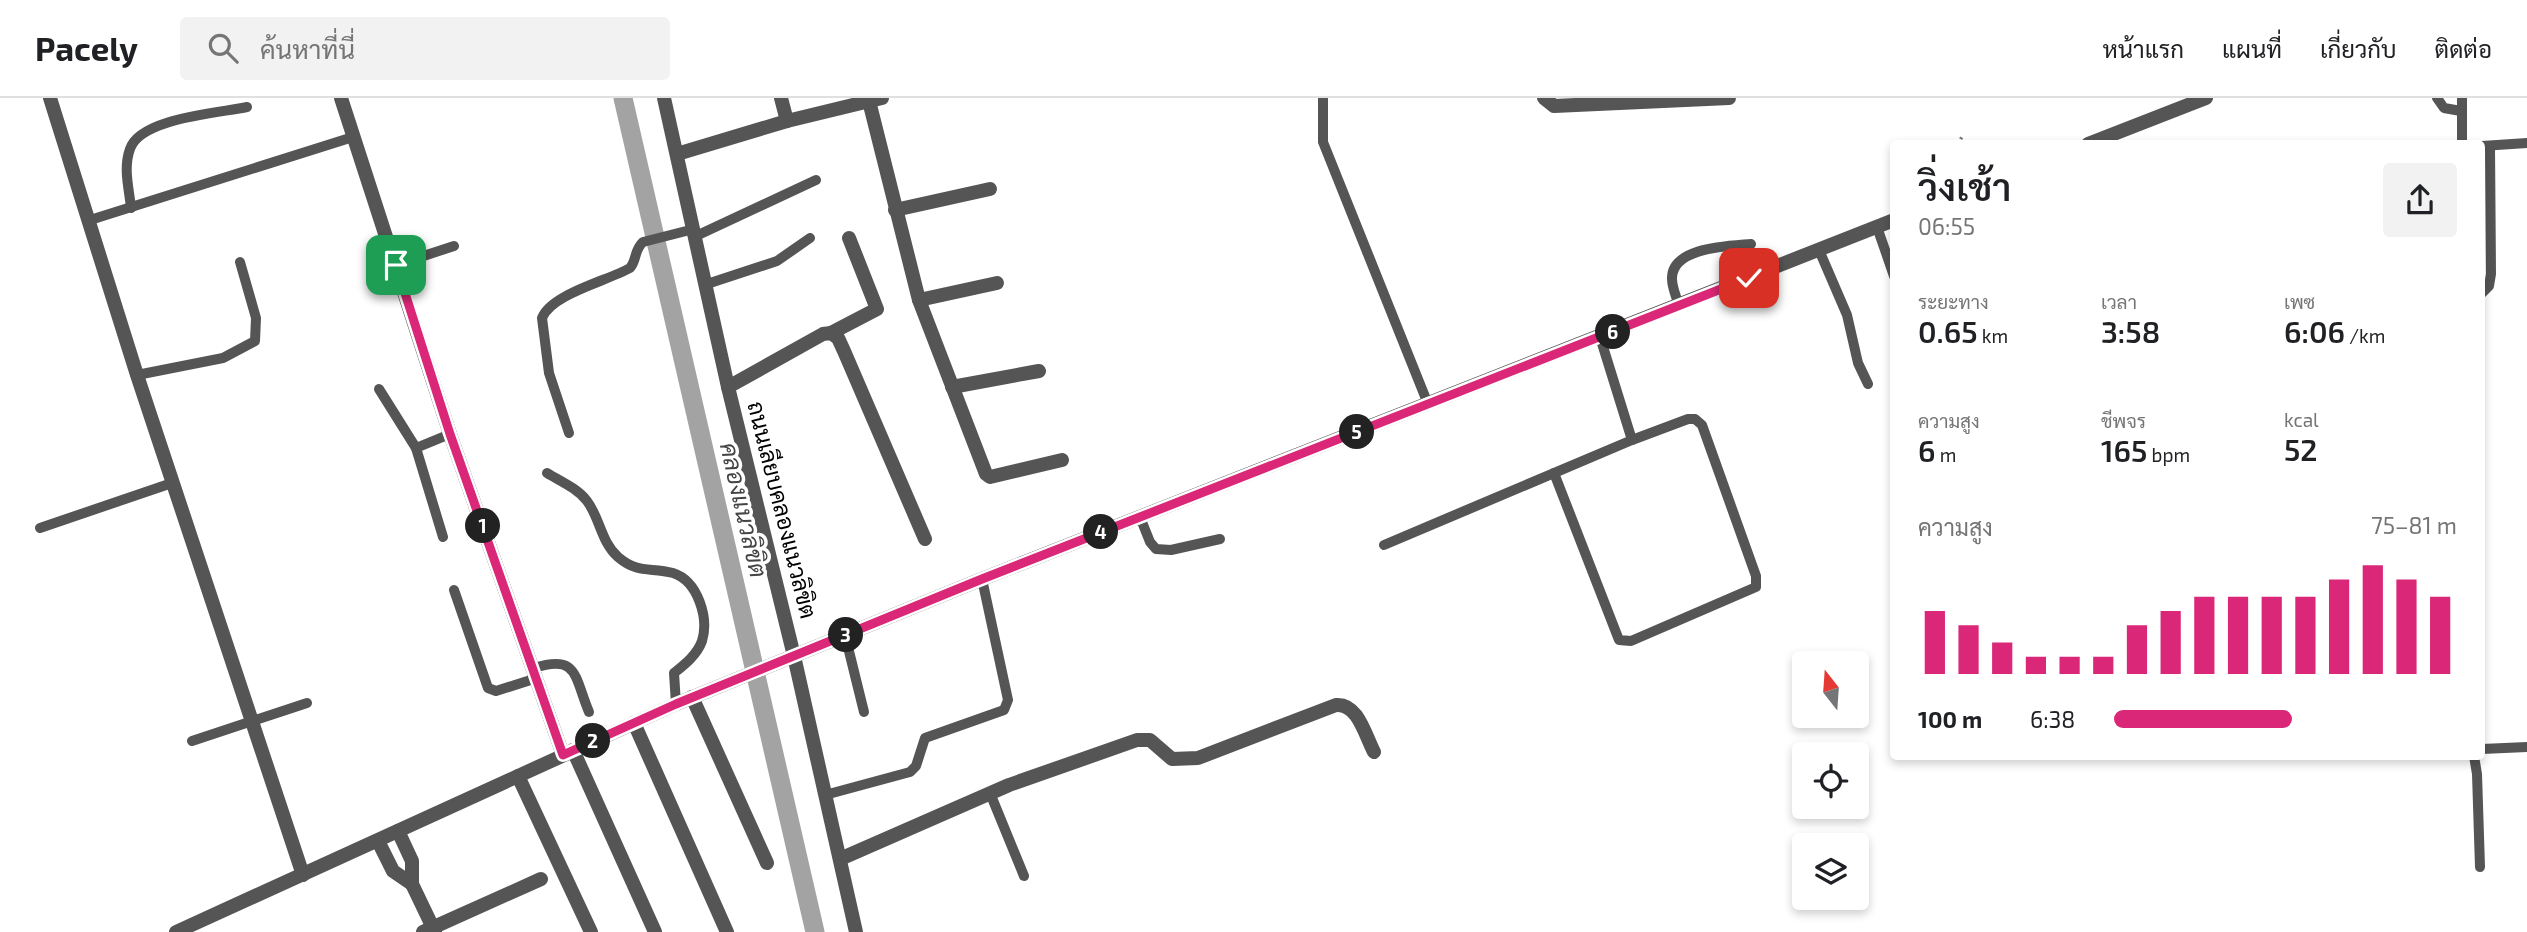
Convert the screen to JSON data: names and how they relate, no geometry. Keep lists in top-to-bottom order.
{
  "streets": {
    "street": ["ถนนเลียบคลองแนวลิขิต"]
  },
  "water": ["คลองแนวลิขิต"],
  "north": "top",
  "page": {
    "header": "Pacely",
    "search": "ค้นหาที่นี่",
    "nav": [
      "หน้าแรก",
      "แผนที่",
      "เกี่ยวกับ",
      "ติดต่อ"
    ],
    "heading": ["วิ่งเช้า", "06:55"],
    "stats": [
      ["ระยะทาง", "0.65 km"],
      ["เวลา", "3:58"],
      ["เพซ", "6:06 /km"],
      ["ความสูง", "6 m"],
      ["ชีพจร", "165 bpm"],
      ["kcal", "52"]
    ],
    "pins": [
      "6",
      "5",
      "1",
      "4",
      "3",
      "2"
    ],
    "chart": ["ความสูง", "75–81 m"],
    "list": [
      {
        "name": "100 m",
        "note": "6:38"
      }
    ]
  }
}
